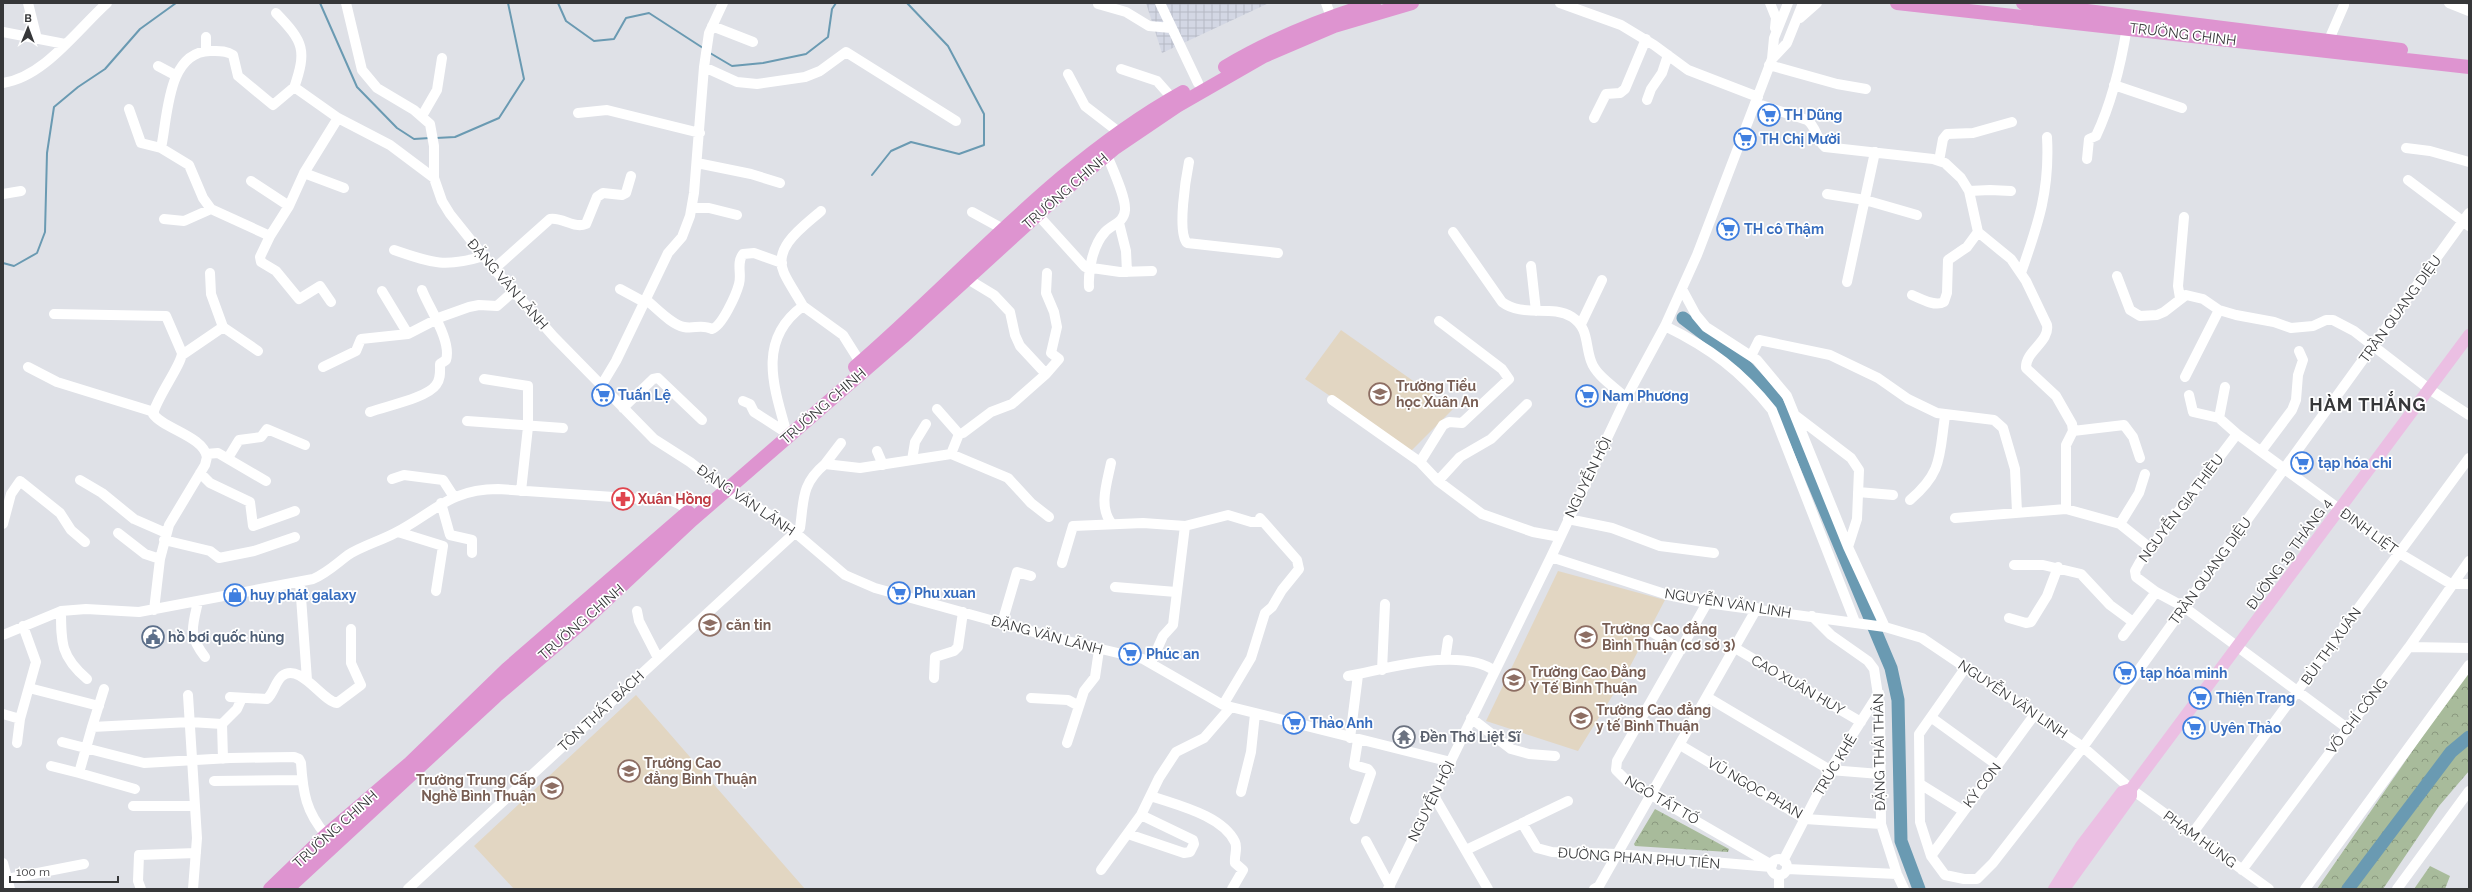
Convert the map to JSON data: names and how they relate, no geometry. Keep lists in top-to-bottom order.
{
  "streets": {
    "highway": ["TRƯỜNG CHINH"],
    "main road": ["ĐƯỜNG 19 THÁNG 4"],
    "street": [
      "ĐẶNG VĂN LÃNH",
      "TRẦN QUANG DIỆU",
      "NGUYỄN HỘI",
      "NGUYỄN GIA THIỀU",
      "ĐINH LIỆT",
      "NGUYỄN VĂN LINH",
      "BÙI THỊ XUÂN",
      "CAO XUÂN HUY",
      "TÔN THẤT BÁCH",
      "VÕ CHÍ CÔNG",
      "ĐẶNG THÁI THÂN",
      "TRÚC KHÊ",
      "KÝ CON",
      "VŨ NGỌC PHAN",
      "NGÔ TẤT TỐ",
      "PHẠM HÙNG",
      "ĐƯỜNG PHAN PHU TIÊN"
    ]
  },
  "crossings": [
    ["TRƯỜNG CHINH", "ĐẶNG VĂN LÃNH"],
    ["ĐẶNG VĂN LÃNH", "NGUYỄN HỘI"],
    ["ĐẶNG VĂN LÃNH", "TÔN THẤT BÁCH"],
    ["TRẦN QUANG DIỆU", "NGUYỄN GIA THIỀU"],
    ["TRẦN QUANG DIỆU", "ĐINH LIỆT"],
    ["TRẦN QUANG DIỆU", "NGUYỄN VĂN LINH"],
    ["TRẦN QUANG DIỆU", "KÝ CON"],
    ["NGUYỄN HỘI", "NGUYỄN VĂN LINH"],
    ["NGUYỄN GIA THIỀU", "ĐINH LIỆT"],
    ["NGUYỄN GIA THIỀU", "ĐƯỜNG 19 THÁNG 4"],
    ["NGUYỄN GIA THIỀU", "BÙI THỊ XUÂN"],
    ["NGUYỄN GIA THIỀU", "VÕ CHÍ CÔNG"],
    ["ĐINH LIỆT", "ĐƯỜNG 19 THÁNG 4"],
    ["ĐINH LIỆT", "BÙI THỊ XUÂN"],
    ["ĐINH LIỆT", "VÕ CHÍ CÔNG"],
    ["ĐƯỜNG 19 THÁNG 4", "NGUYỄN VĂN LINH"],
    ["ĐƯỜNG 19 THÁNG 4", "PHẠM HÙNG"],
    ["NGUYỄN VĂN LINH", "ĐẶNG THÁI THÂN"],
    ["NGUYỄN VĂN LINH", "KÝ CON"],
    ["NGUYỄN VĂN LINH", "NGÔ TẤT TỐ"],
    ["NGUYỄN VĂN LINH", "PHẠM HÙNG"],
    ["BÙI THỊ XUÂN", "PHẠM HÙNG"],
    ["CAO XUÂN HUY", "TRÚC KHÊ"],
    ["VÕ CHÍ CÔNG", "PHẠM HÙNG"],
    ["ĐẶNG THÁI THÂN", "TRÚC KHÊ"],
    ["ĐẶNG THÁI THÂN", "VŨ NGỌC PHAN"],
    ["TRÚC KHÊ", "VŨ NGỌC PHAN"],
    ["TRÚC KHÊ", "NGÔ TẤT TỐ"],
    ["NGÔ TẤT TỐ", "ĐƯỜNG PHAN PHU TIÊN"]
  ],
  "districts": ["HÀM THẮNG"],
  "places": {
    "supermarket": [
      "TH Dũng",
      "TH Chị Mười",
      "TH cô Thậm",
      "Tuấn Lệ",
      "Nam Phương",
      "tạp hóa chi",
      "Phu xuan",
      "Phúc an",
      "tạp hóa minh",
      "Thiện Trang",
      "Thảo Anh",
      "Uyên Thảo"
    ],
    "school or university": [
      "Trường Tiểu học Xuân An",
      "căn tin",
      "Trường Cao đẳng Bình Thuận (cơ sở 3)",
      "Trường Cao Đẳng Y Tế Bình Thuận",
      "Trường Cao đẳng y tế Bình Thuận",
      "Trường Cao đẳng Bình Thuận",
      "Trường Trung Cấp Nghề Bình Thuận"
    ],
    "pharmacy": ["Xuân Hồng"],
    "shop": ["huy phát galaxy"],
    "public building": ["hồ bơi quốc hùng"],
    "temple": ["Đền Thờ Liệt Sĩ"]
  },
  "scale_bar": "100 m",
  "north": "top"
}
